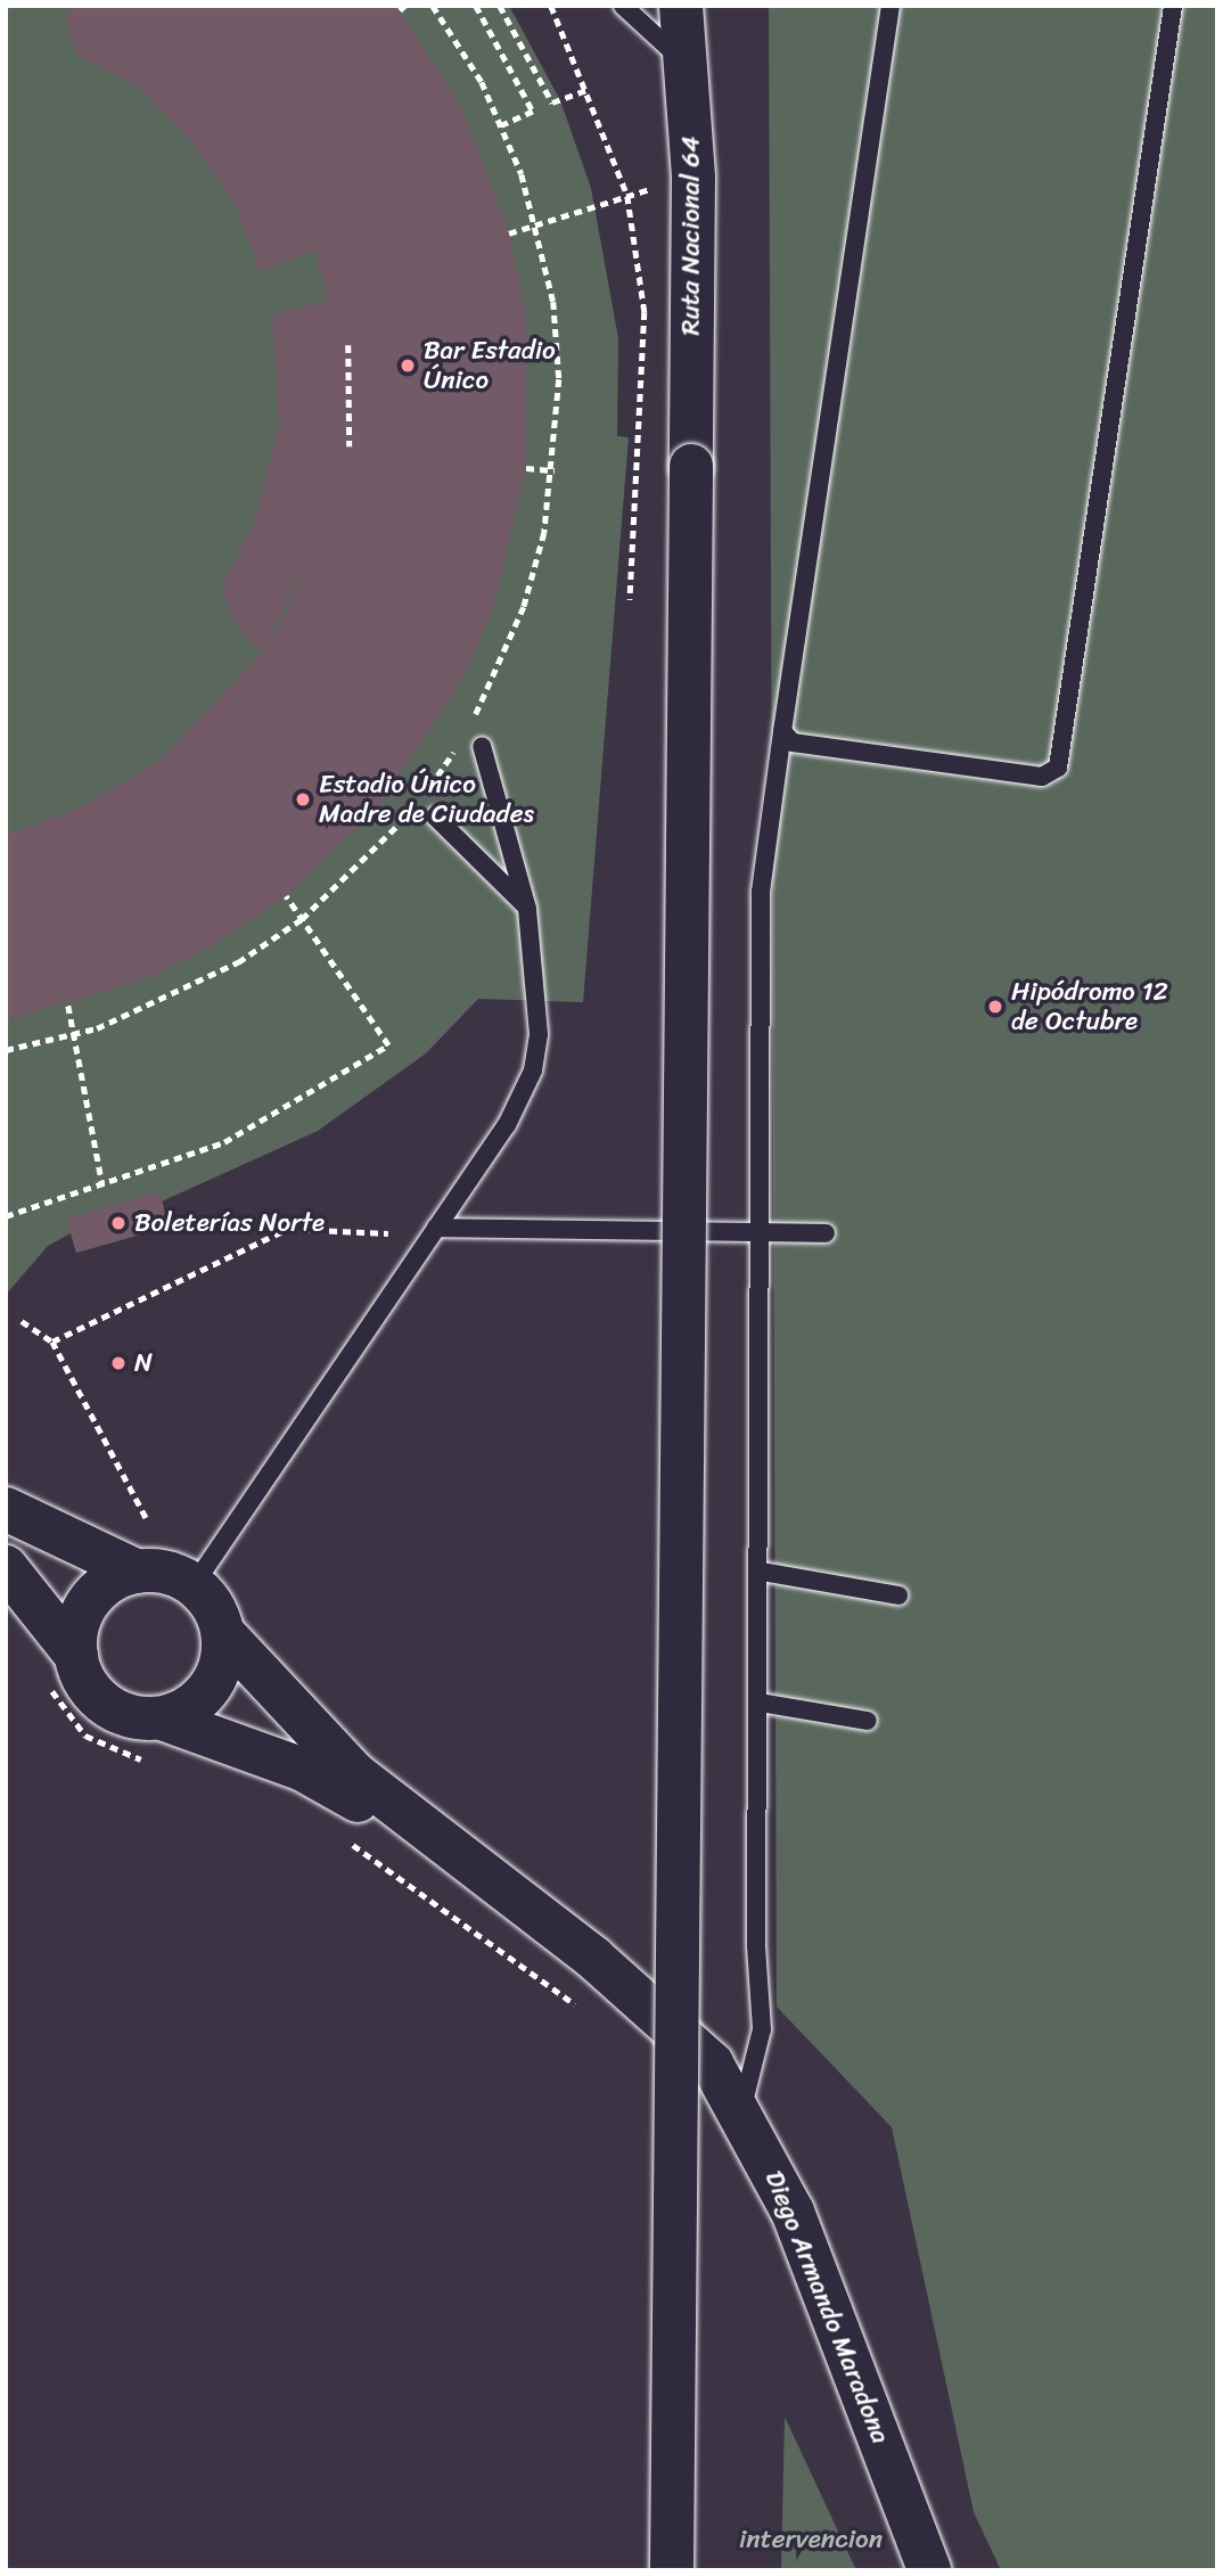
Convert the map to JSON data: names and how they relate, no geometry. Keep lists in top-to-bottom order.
{
  "streets": {
    "main road": ["Ruta Nacional 64", "Diego Armando Maradona"]
  },
  "parks": ["intervencion"],
  "places": [
    "Bar Estadio Único",
    "Estadio Único Madre de Ciudades",
    "Hipódromo 12 de Octubre",
    "Boleterías Norte",
    "N"
  ]
}
